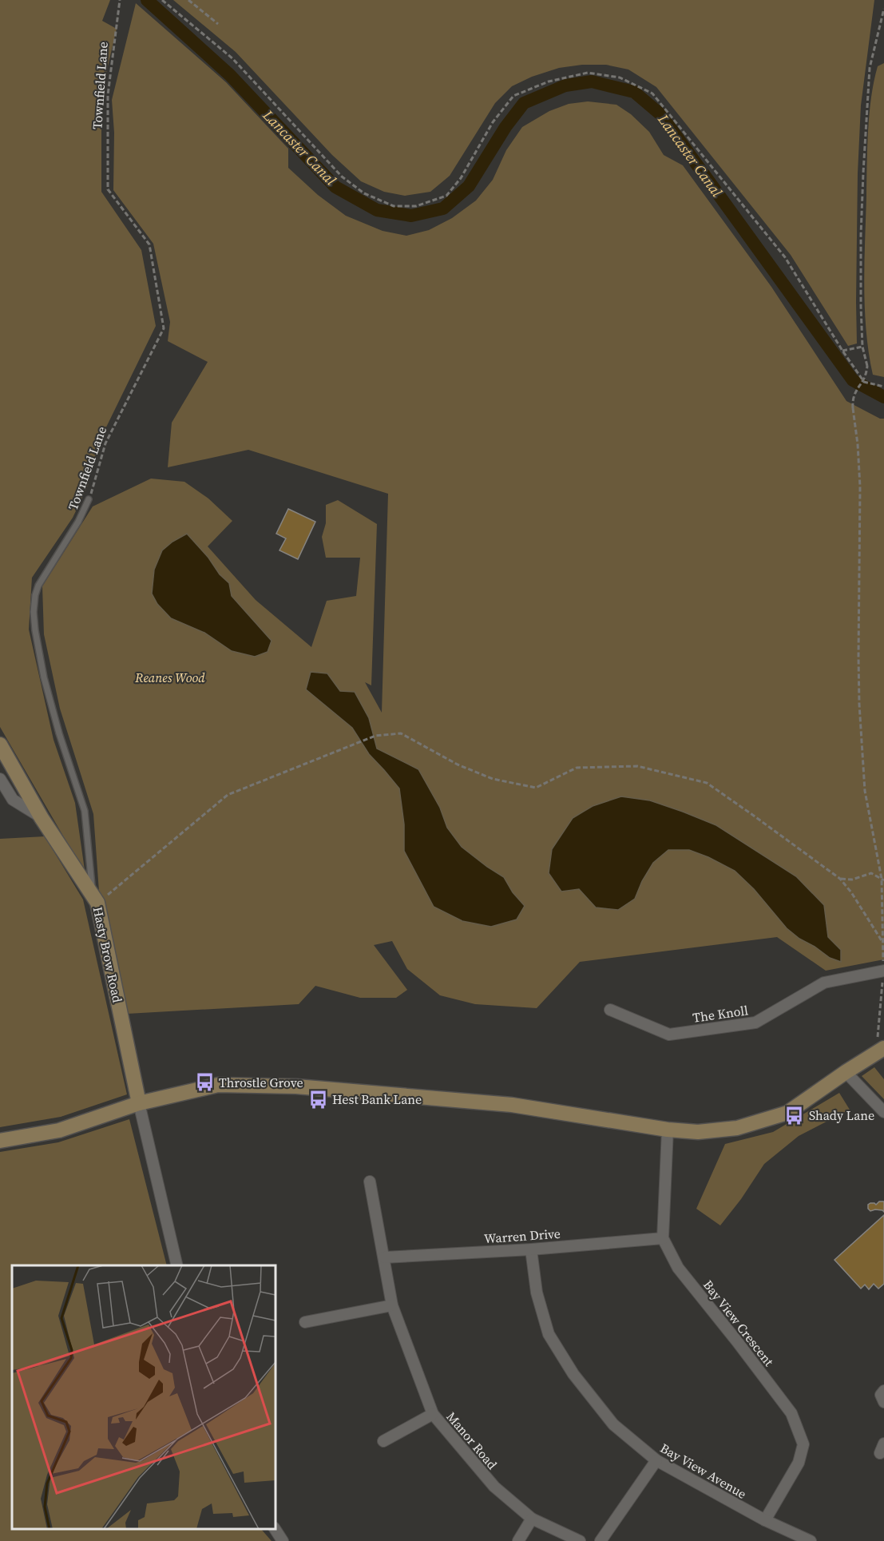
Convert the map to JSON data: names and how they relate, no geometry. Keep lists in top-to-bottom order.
{
  "streets": {
    "street": [
      "Hasty Brow Road",
      "The Knoll",
      "Warren Drive",
      "Bay View Crescent",
      "Manor Road",
      "Bay View Avenue"
    ],
    "lane": ["Townfield Lane"]
  },
  "crossings": [
    ["Townfield Lane", "Hasty Brow Road"],
    ["Warren Drive", "Bay View Crescent"],
    ["Warren Drive", "Manor Road"],
    ["Warren Drive", "Bay View Avenue"],
    ["Bay View Crescent", "Bay View Avenue"]
  ],
  "water": ["Lancaster Canal"],
  "parks": ["Reanes Wood"],
  "places": {
    "bus stop": ["Throstle Grove", "Hest Bank Lane", "Shady Lane"]
  }
}
